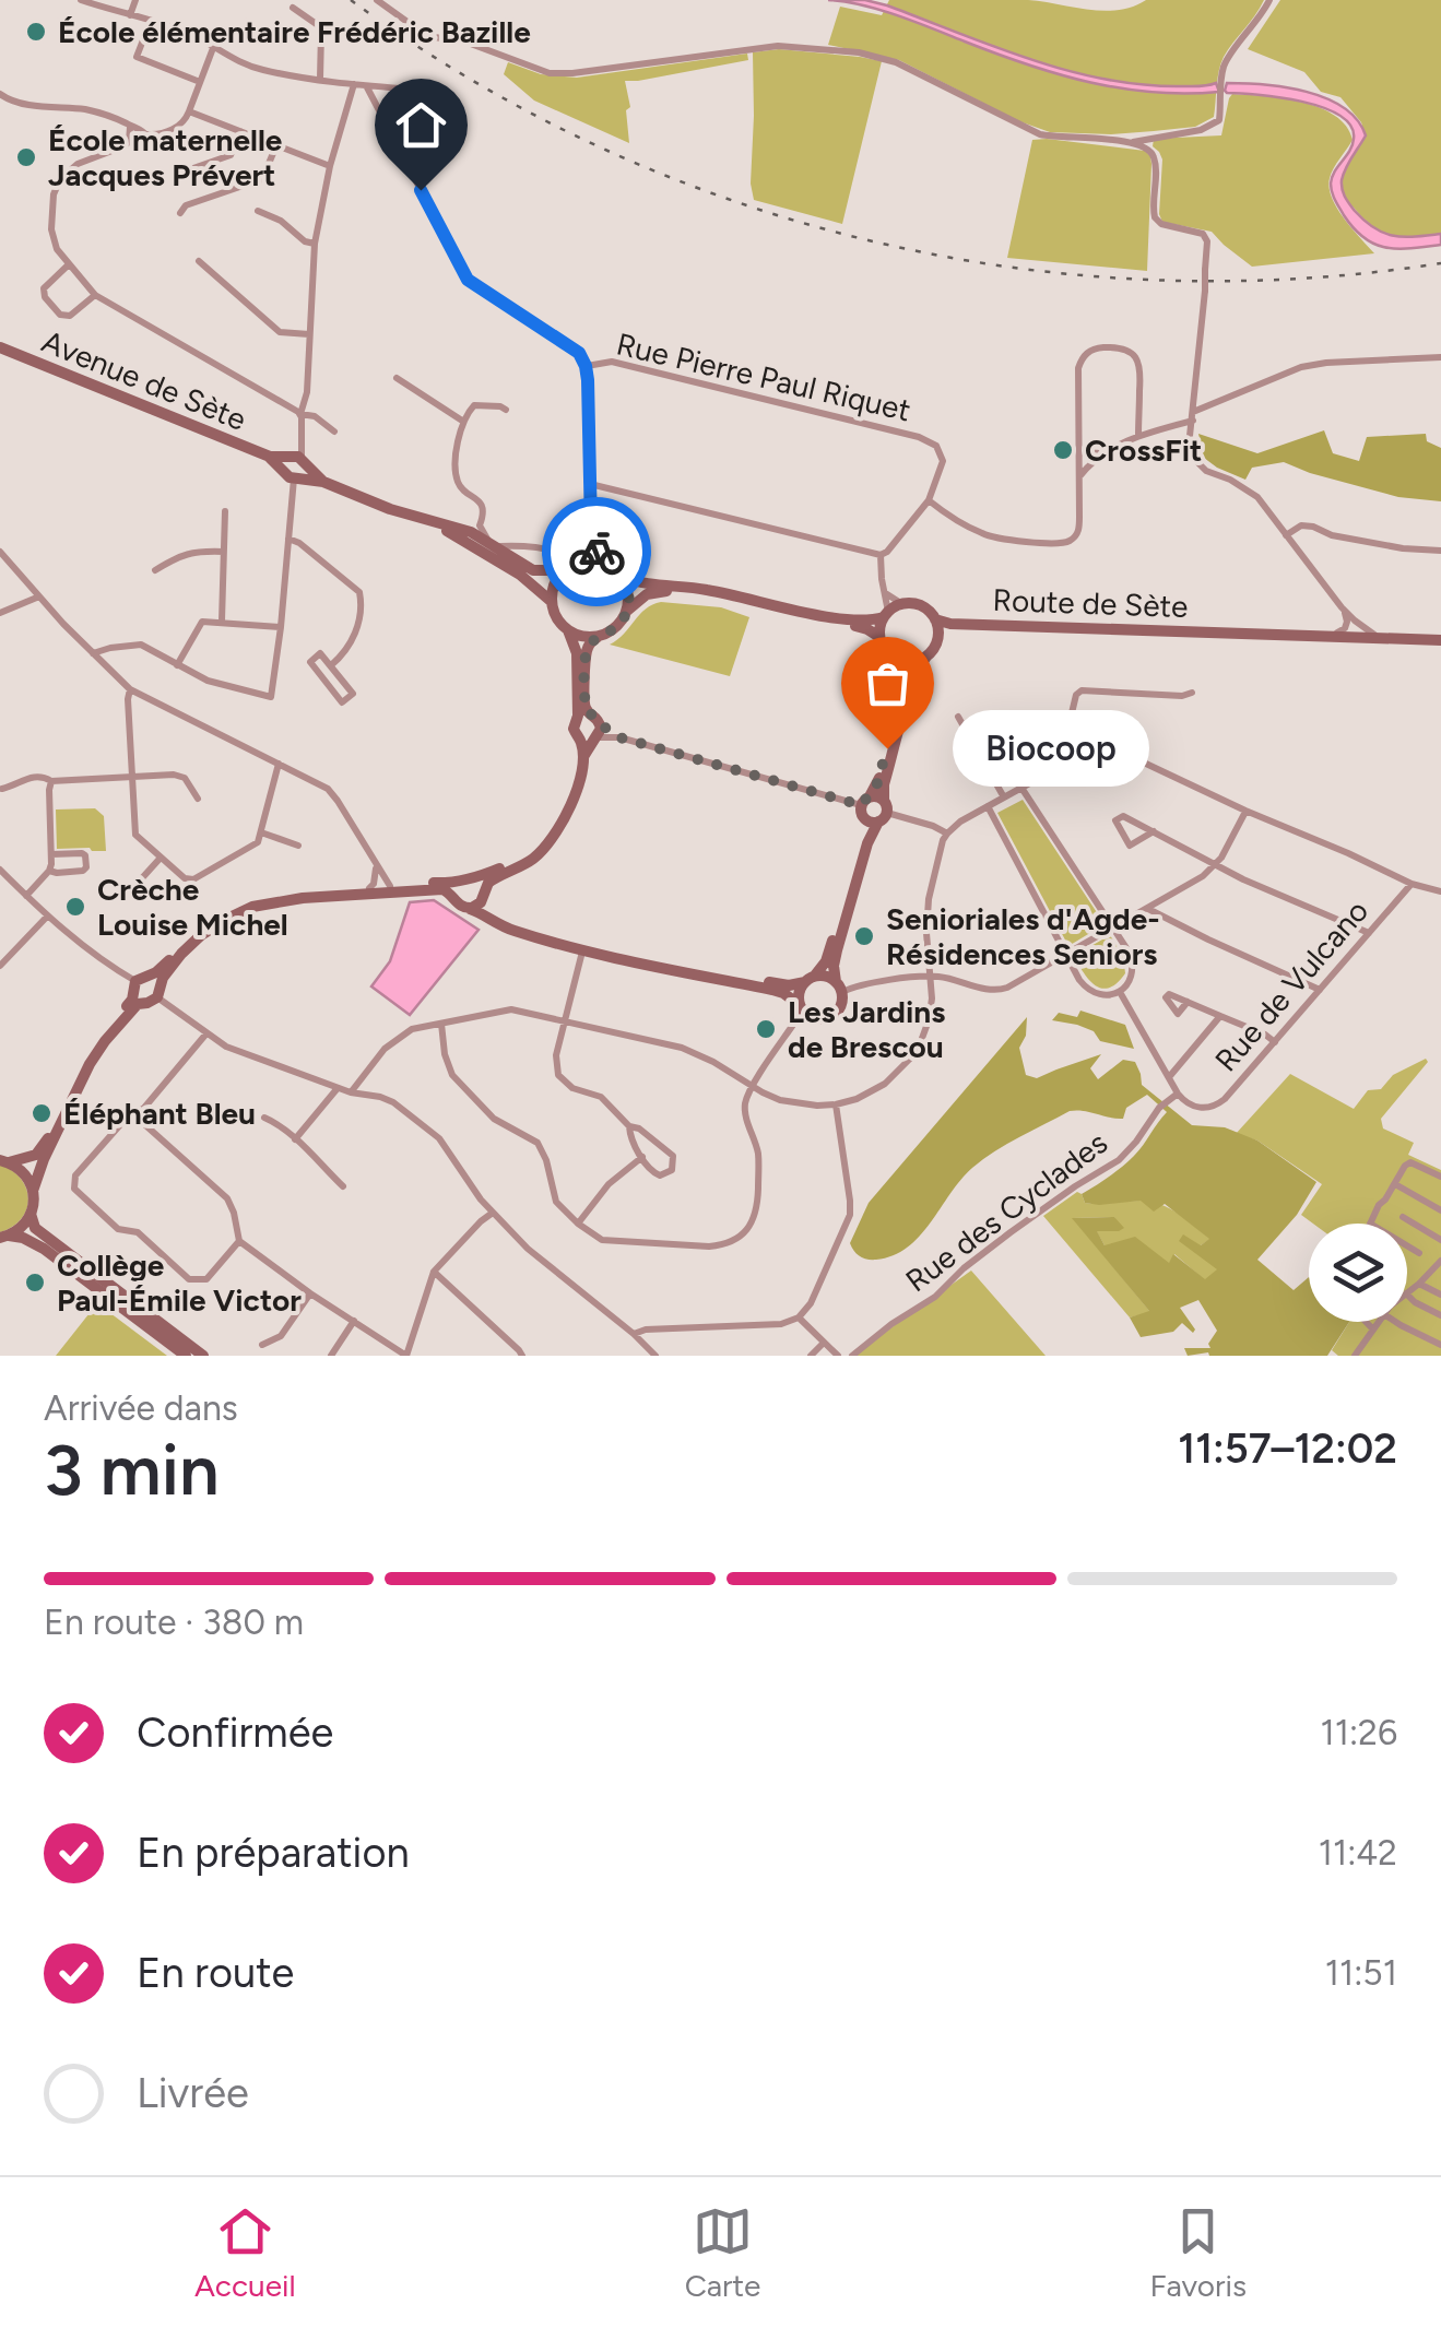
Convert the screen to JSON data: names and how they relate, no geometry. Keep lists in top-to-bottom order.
{
  "streets": {
    "street": [
      "Rue Pierre Paul Riquet",
      "Avenue de Sète",
      "Route de Sète",
      "Rue de Vulcano",
      "Rue des Cyclades"
    ]
  },
  "crossings": [
    ["Rue de Vulcano", "Rue des Cyclades"]
  ],
  "places": [
    "École élémentaire Frédéric Bazille",
    "École maternelle Jacques Prévert",
    "CrossFit",
    "Biocoop",
    "Crèche Louise Michel",
    "Senioriales d'Agde- Résidences Seniors",
    "Les Jardins de Brescou",
    "Éléphant Bleu",
    "Collège Paul-Émile Victor"
  ],
  "page": {
    "bubble": "Biocoop",
    "heading": ["3 min", "Arrivée dans", "11:57–12:02"],
    "bar": "En route · 380 m",
    "list": [
      ["Confirmée", "11:26"],
      ["En préparation", "11:42"],
      ["En route", "11:51"],
      "Livrée"
    ],
    "tabs": ["Accueil", "Carte", "Favoris"]
  }
}
